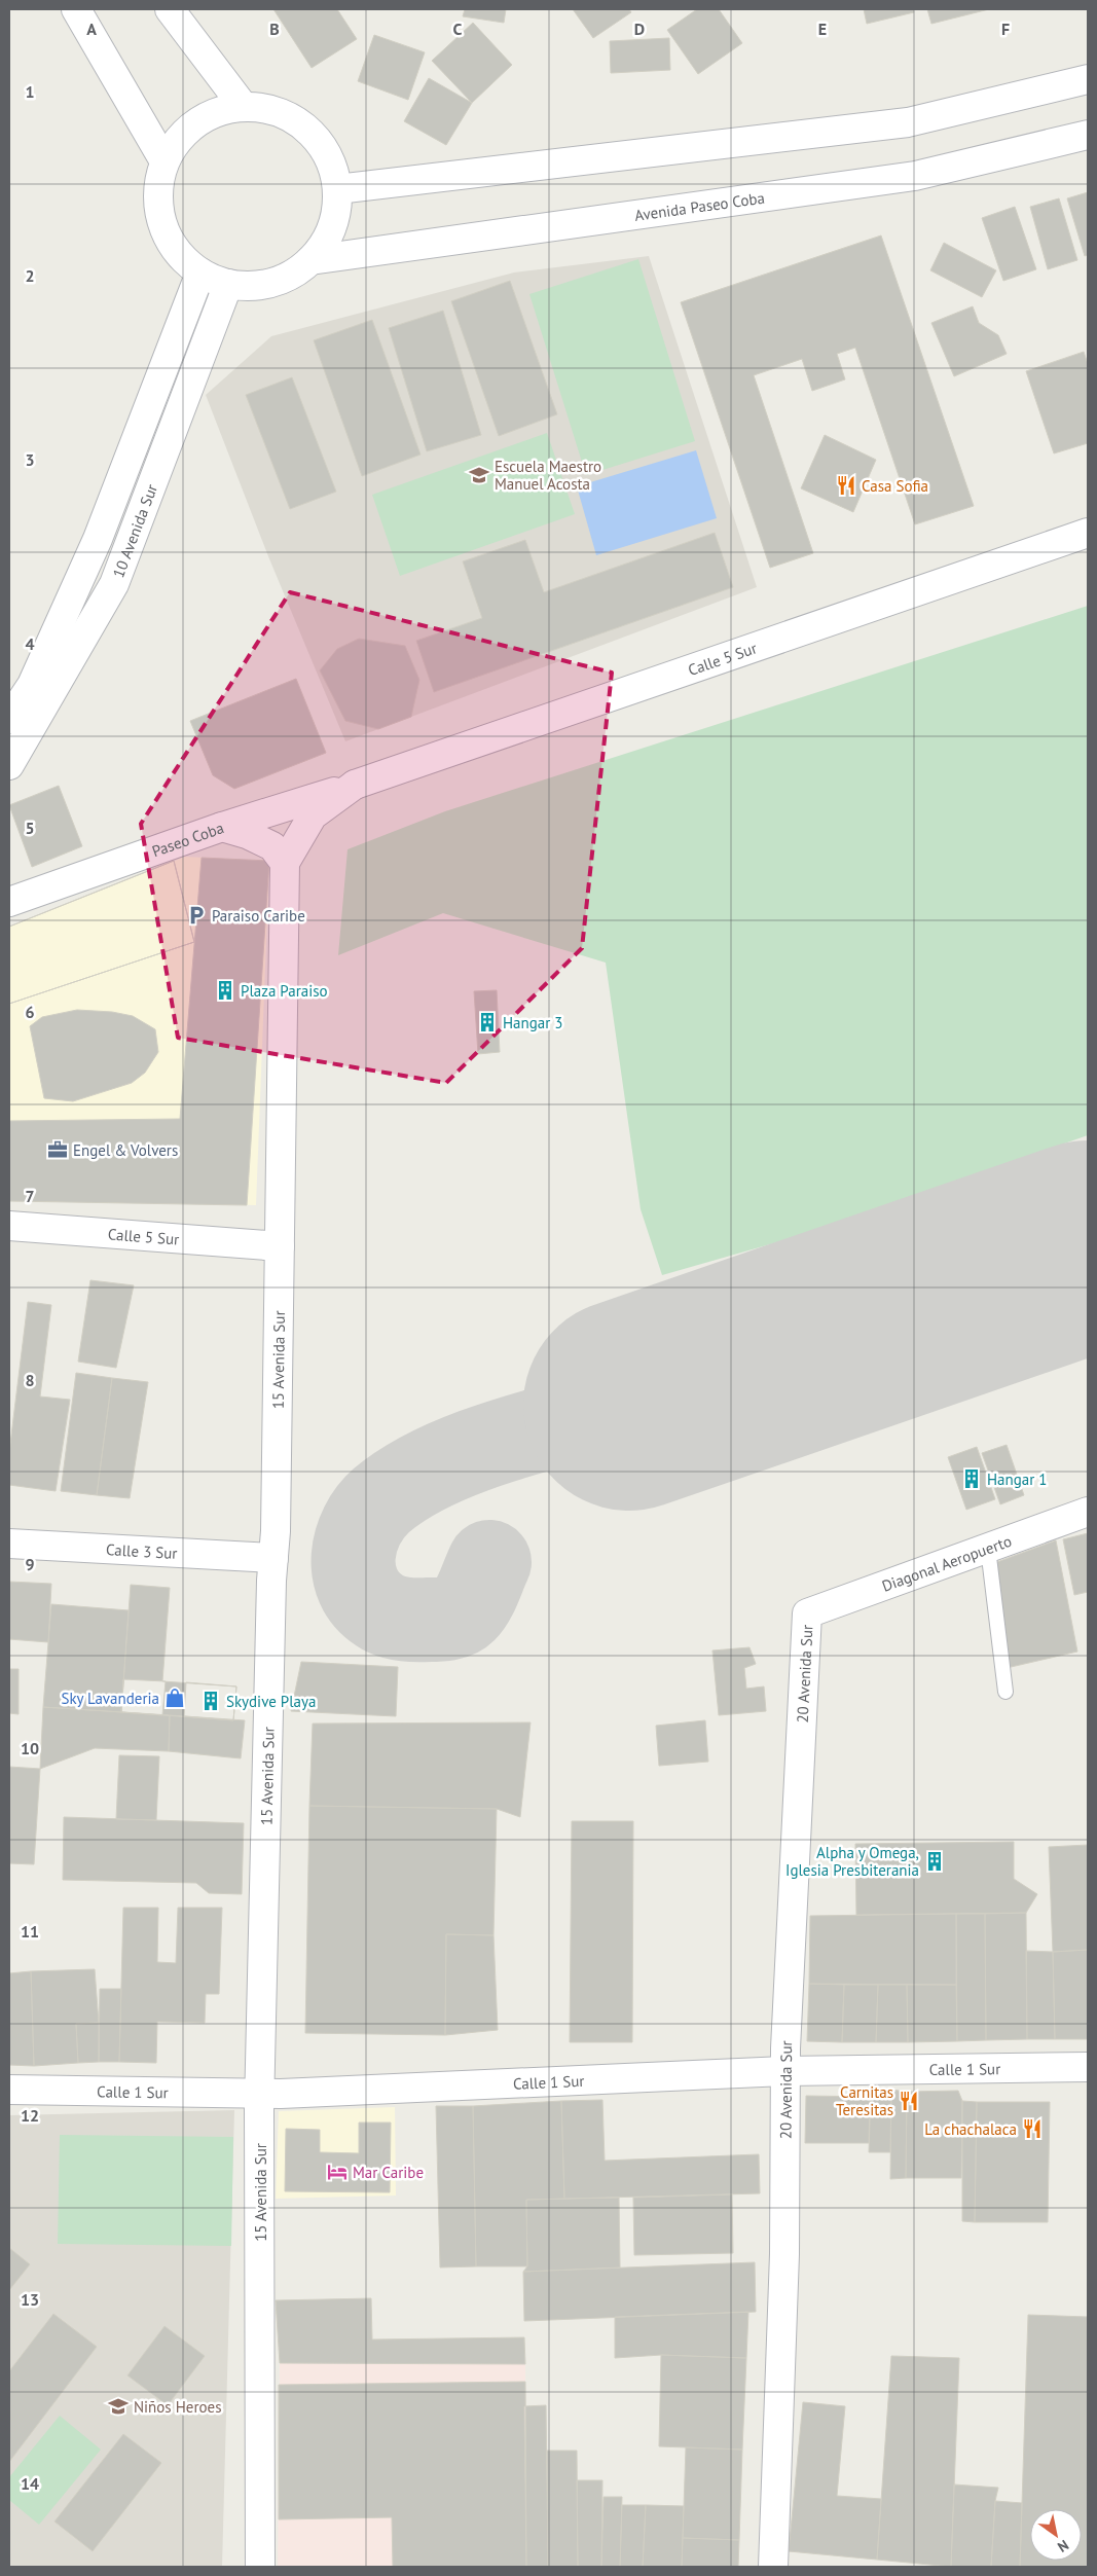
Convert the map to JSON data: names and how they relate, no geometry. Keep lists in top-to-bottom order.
{
  "streets": {
    "street": [
      "Avenida Paseo Coba",
      "10 Avenida Sur",
      "Calle 5 Sur",
      "Paseo Coba",
      "15 Avenida Sur",
      "Calle 3 Sur",
      "Diagonal Aeropuerto",
      "20 Avenida Sur",
      "Calle 1 Sur"
    ]
  },
  "crossings": [
    ["Avenida Paseo Coba", "10 Avenida Sur"],
    ["Calle 5 Sur", "Paseo Coba"],
    ["Calle 5 Sur", "15 Avenida Sur"],
    ["Paseo Coba", "15 Avenida Sur"],
    ["15 Avenida Sur", "Calle 3 Sur"],
    ["15 Avenida Sur", "Calle 1 Sur"],
    ["Diagonal Aeropuerto", "20 Avenida Sur"],
    ["20 Avenida Sur", "Calle 1 Sur"]
  ],
  "places": {
    "school or university": ["Escuela Maestro Manuel Acosta", "Niños Heroes"],
    "restaurant": ["Casa Sofia", "Carnitas Teresitas", "La chachalaca"],
    "parking": ["Paraiso Caribe"],
    "building": [
      "Plaza Paraiso",
      "Hangar 3",
      "Hangar 1",
      "Skydive Playa",
      "Alpha y Omega, Iglesia Presbiterania"
    ],
    "office": ["Engel & Volvers"],
    "shop": ["Sky Lavanderia"],
    "hotel": ["Mar Caribe"]
  },
  "north": "bottom right",
  "grid": {
    "columns": [
      "A",
      "B",
      "C",
      "D",
      "E",
      "F"
    ],
    "rows": [
      "1",
      "2",
      "3",
      "4",
      "5",
      "6",
      "7",
      "8",
      "9",
      "10",
      "11",
      "12",
      "13",
      "14"
    ]
  }
}
